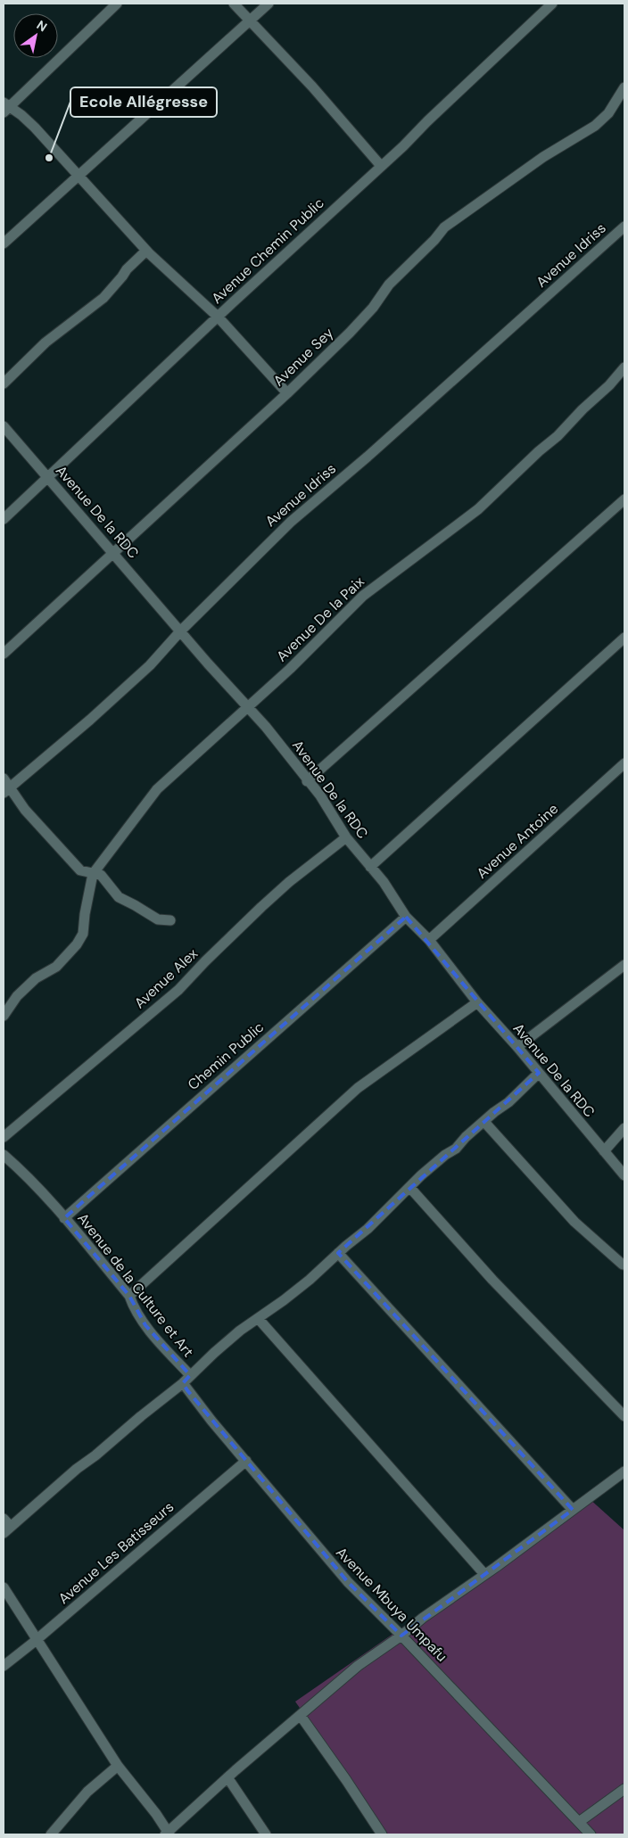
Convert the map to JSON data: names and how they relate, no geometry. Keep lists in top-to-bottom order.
{
  "streets": {
    "street": [
      "Avenue Chemin Public",
      "Avenue Idriss",
      "Avenue Sey",
      "Avenue De la RDC",
      "Avenue De la Paix",
      "Avenue Antoine",
      "Avenue Alex",
      "Chemin Public",
      "Avenue de la Culture et Art",
      "Avenue Les Batisseurs",
      "Avenue Mbuya Umpafu"
    ]
  },
  "crossings": [
    ["Avenue Chemin Public", "Avenue De la RDC"],
    ["Avenue Idriss", "Avenue De la RDC"],
    ["Avenue Sey", "Avenue De la RDC"],
    ["Avenue De la RDC", "Avenue De la Paix"],
    ["Avenue De la RDC", "Avenue Antoine"],
    ["Avenue De la RDC", "Avenue Alex"],
    ["Avenue De la RDC", "Chemin Public"],
    ["Chemin Public", "Avenue de la Culture et Art"],
    ["Avenue Les Batisseurs", "Avenue Mbuya Umpafu"]
  ],
  "places": ["Ecole Allégresse"],
  "north": "top right"
}
